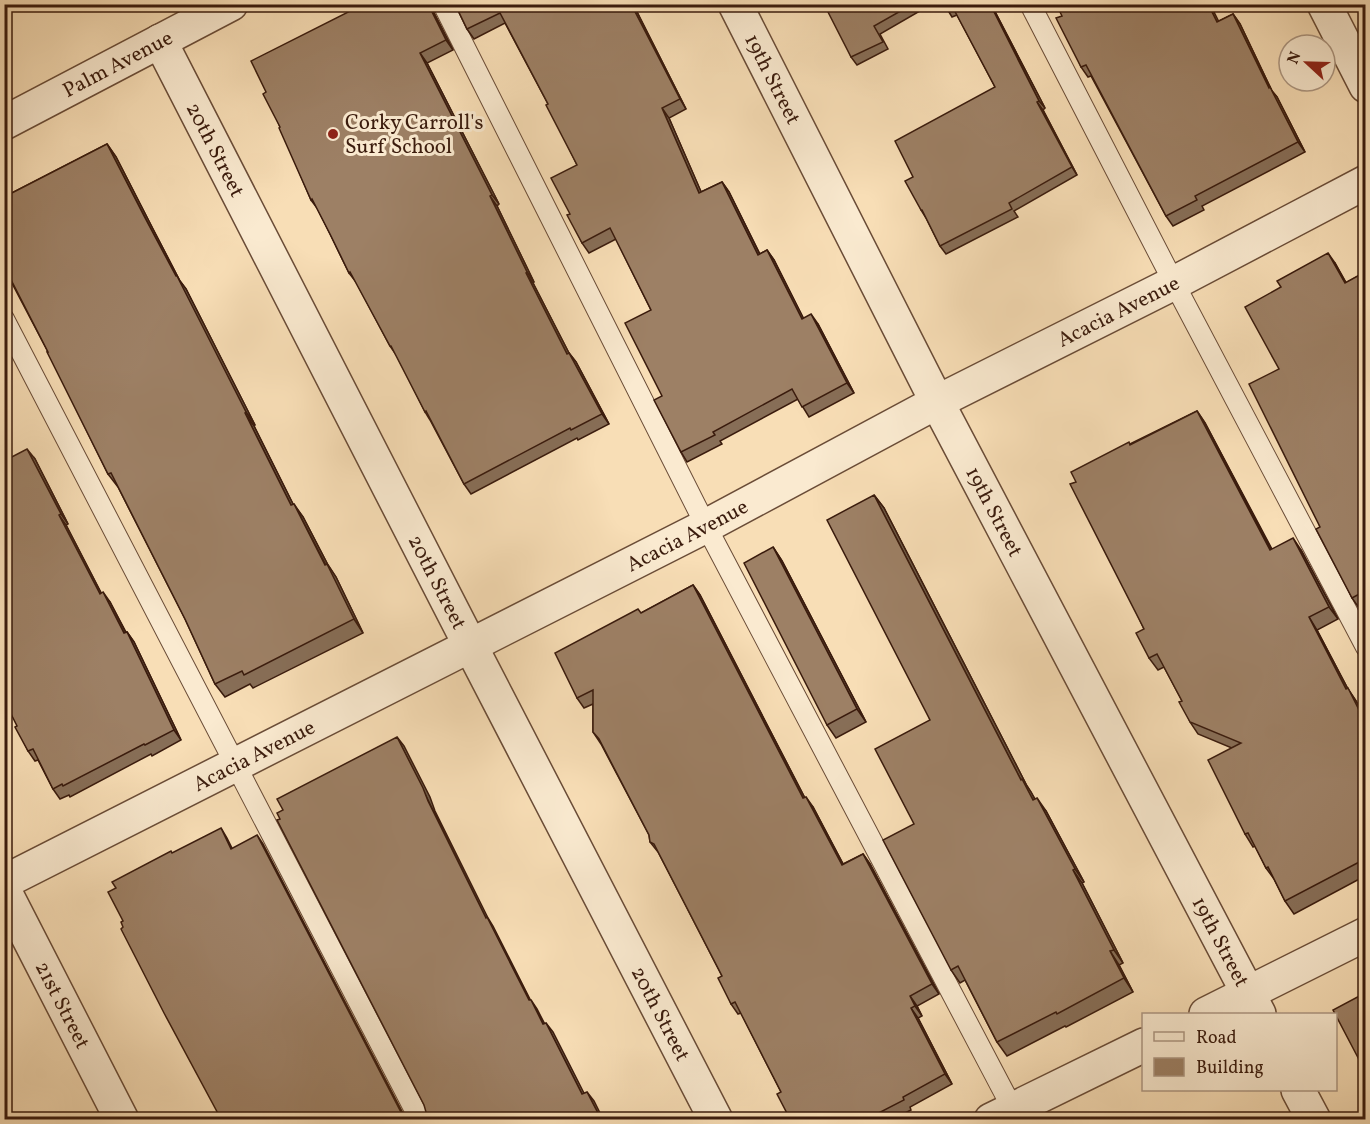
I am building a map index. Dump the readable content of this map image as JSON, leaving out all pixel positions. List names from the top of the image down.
{
  "streets": {
    "street": [
      "Palm Avenue",
      "19th Street",
      "20th Street",
      "Acacia Avenue",
      "21st Street"
    ]
  },
  "crossings": [
    ["Palm Avenue", "20th Street"],
    ["19th Street", "Acacia Avenue"],
    ["20th Street", "Acacia Avenue"]
  ],
  "places": ["Corky Carroll's Surf School"],
  "legend": ["Road", "Building"],
  "north": "left"
}
